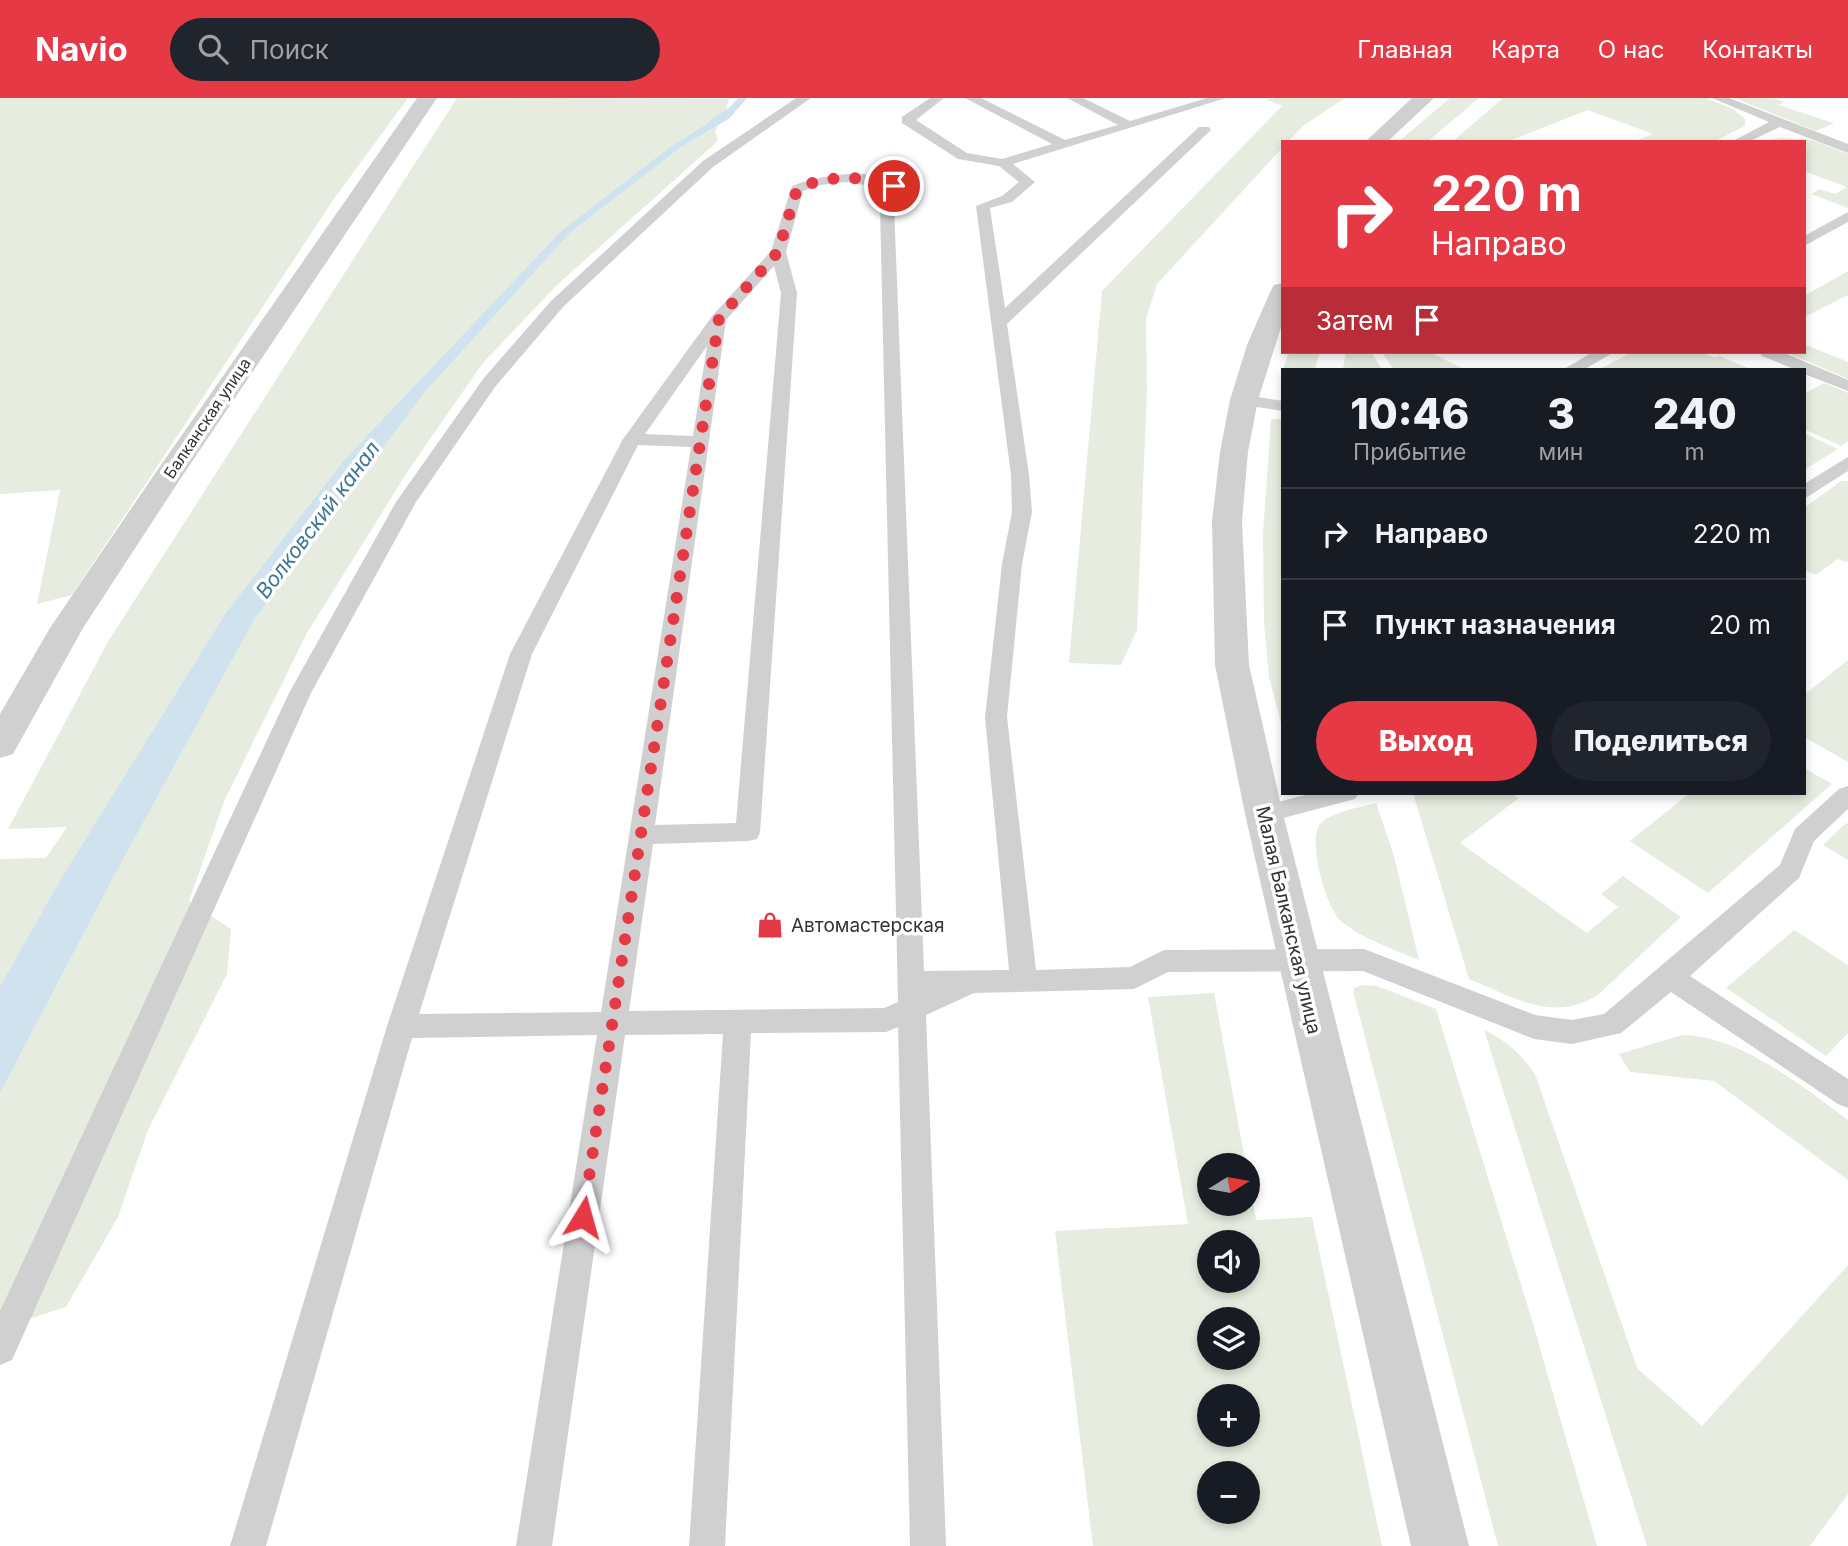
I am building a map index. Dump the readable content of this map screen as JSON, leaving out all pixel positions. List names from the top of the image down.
{
  "streets": {
    "street": ["Балканская улица", "Малая Балканская улица"]
  },
  "water": ["Волковский канал"],
  "places": {
    "shop": ["Автомастерская"]
  },
  "north": "right",
  "page": {
    "header": "Navio",
    "search": "Поиск",
    "nav": [
      "Главная",
      "Карта",
      "О нас",
      "Контакты"
    ],
    "turn": ["220 m", "Направо"],
    "then": "Затем",
    "eta": [
      "10:46",
      "Прибытие",
      "3",
      "мин",
      "240",
      "m"
    ],
    "list": [
      {
        "name": "Направо",
        "value": "220 m"
      },
      {
        "name": "Пункт назначения",
        "value": "20 m"
      }
    ],
    "buttons": ["Выход", "Поделиться"],
    "map_buttons": ["+", "−"]
  }
}
